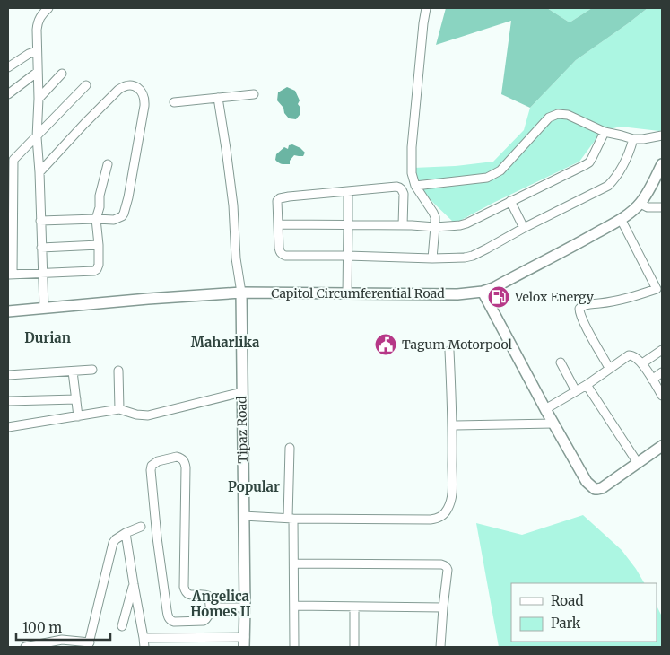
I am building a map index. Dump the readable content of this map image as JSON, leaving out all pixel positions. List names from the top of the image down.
{
  "streets": {
    "main road": ["Capitol Circumferential Road", "Tipaz Road"]
  },
  "crossings": [
    ["Capitol Circumferential Road", "Tipaz Road"]
  ],
  "districts": [
    "Durian",
    "Maharlika",
    "Popular",
    "Angelica Homes II"
  ],
  "places": {
    "fuel station": ["Velox Energy"],
    "public building": ["Tagum Motorpool"]
  },
  "legend": ["Road", "Park"],
  "scale_bar": "100 m"
}
